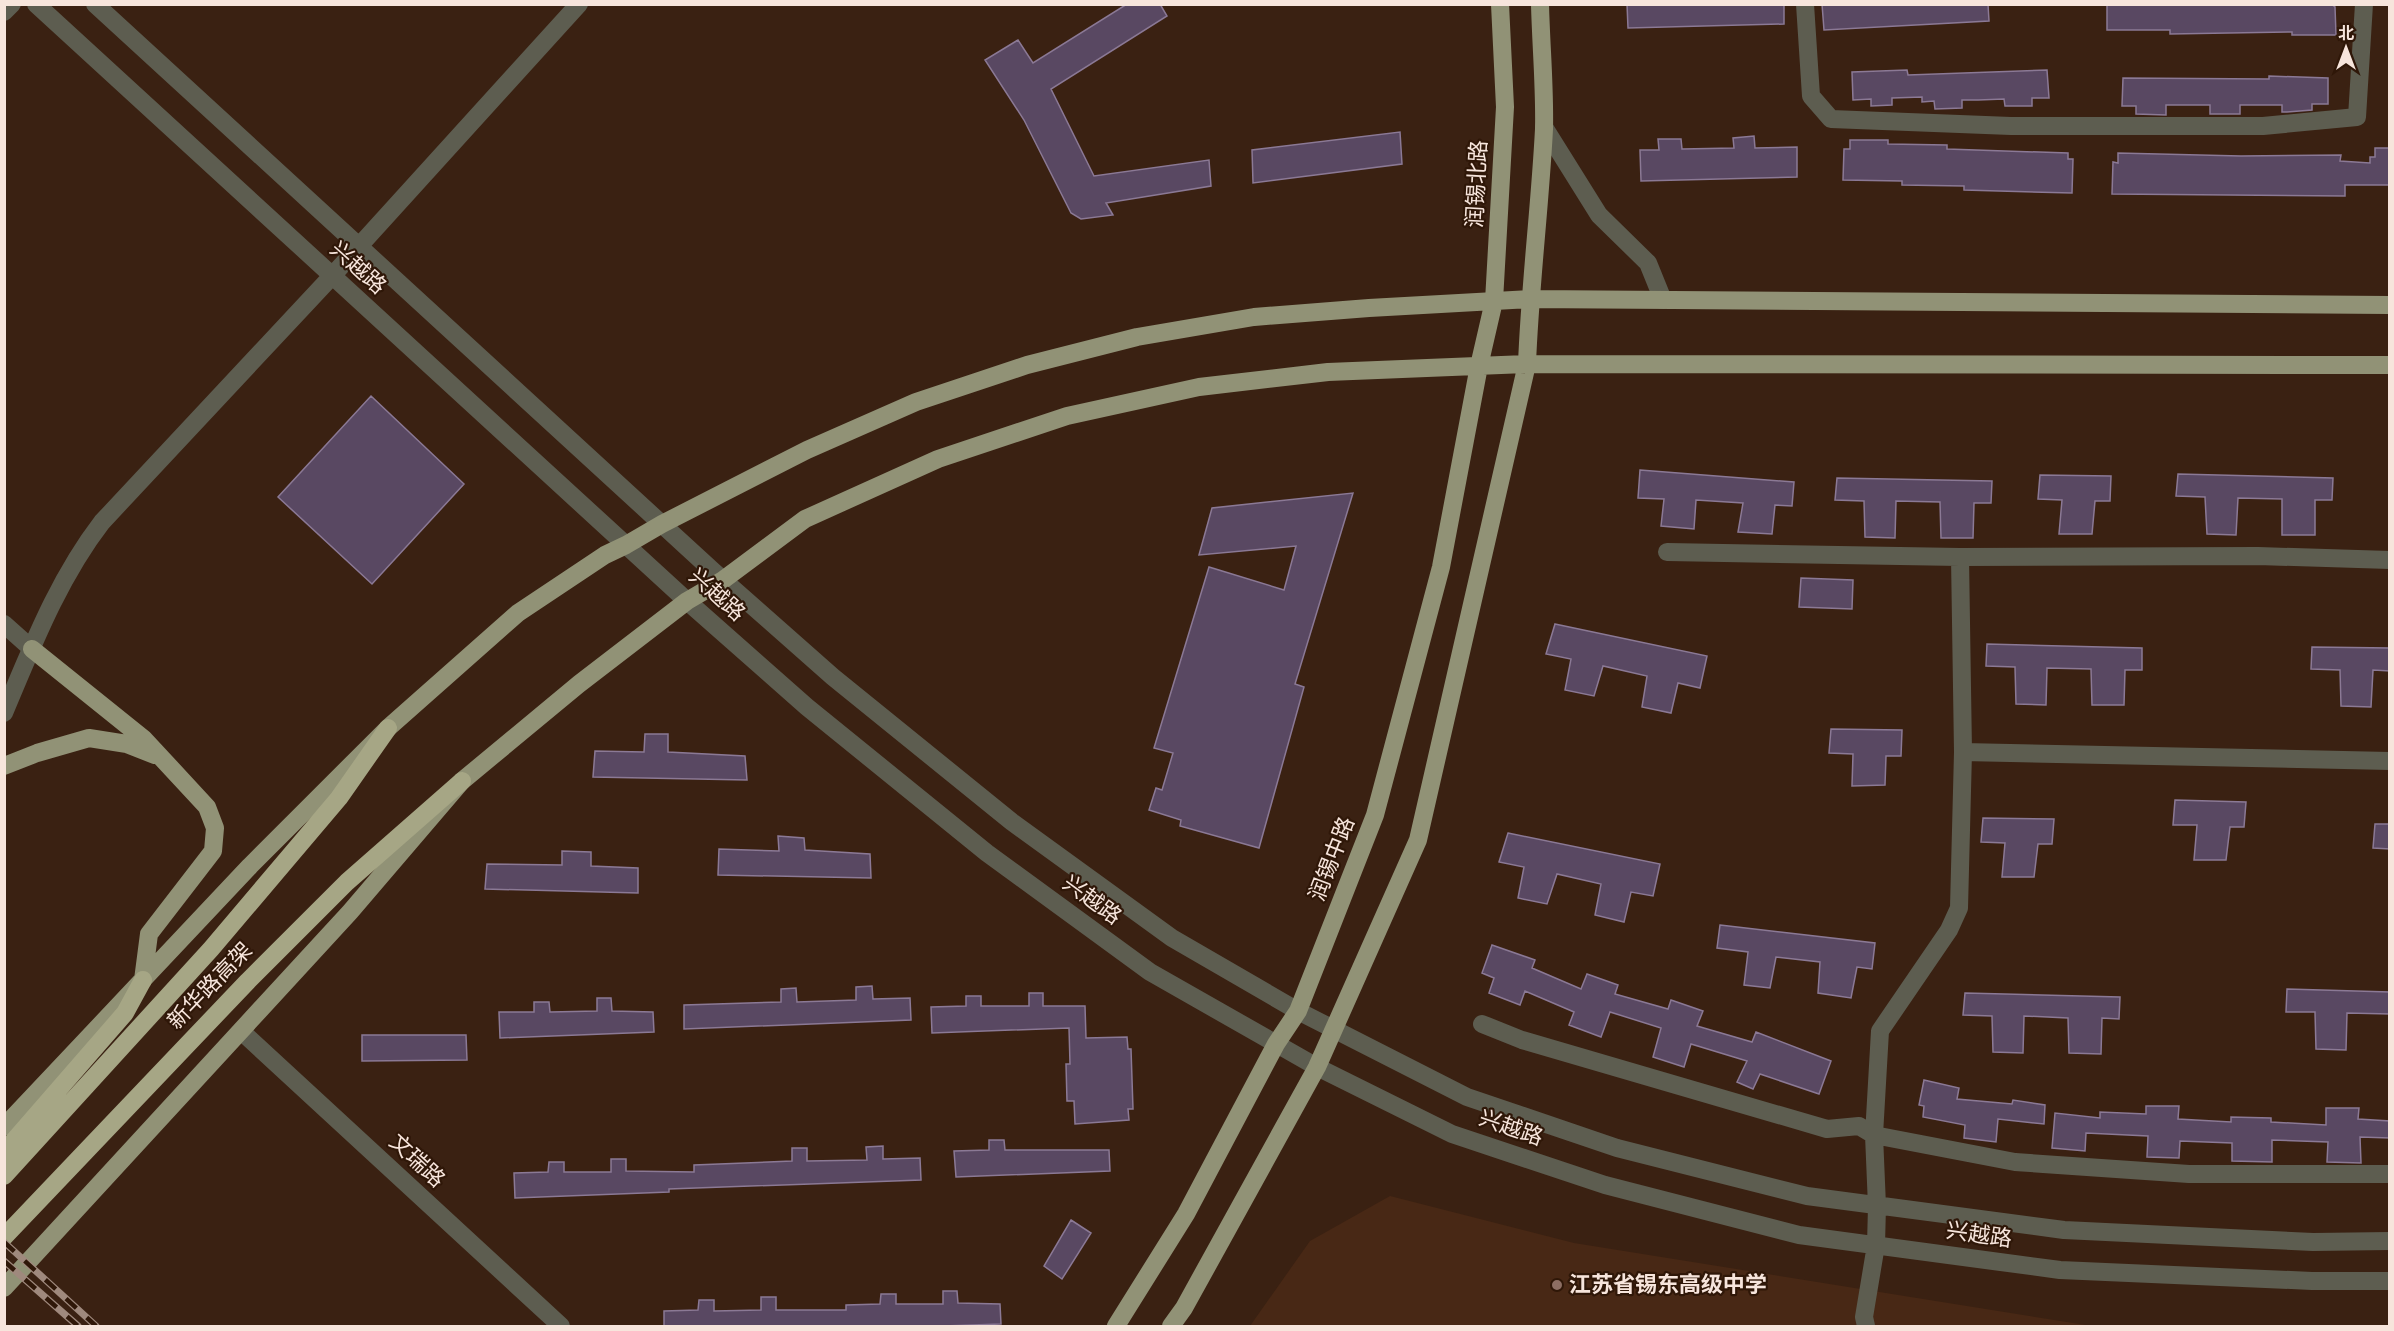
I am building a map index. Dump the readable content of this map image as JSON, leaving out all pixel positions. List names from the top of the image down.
{
  "streets": {
    "highway": ["新华路高架"],
    "main road": ["润锡北路", "润锡中路"],
    "street": ["兴越路", "文瑞路"]
  },
  "crossings": [
    ["润锡北路", "润锡中路"],
    ["兴越路", "润锡中路"]
  ],
  "places": ["江苏省锡东高级中学"],
  "north": "top"
}
